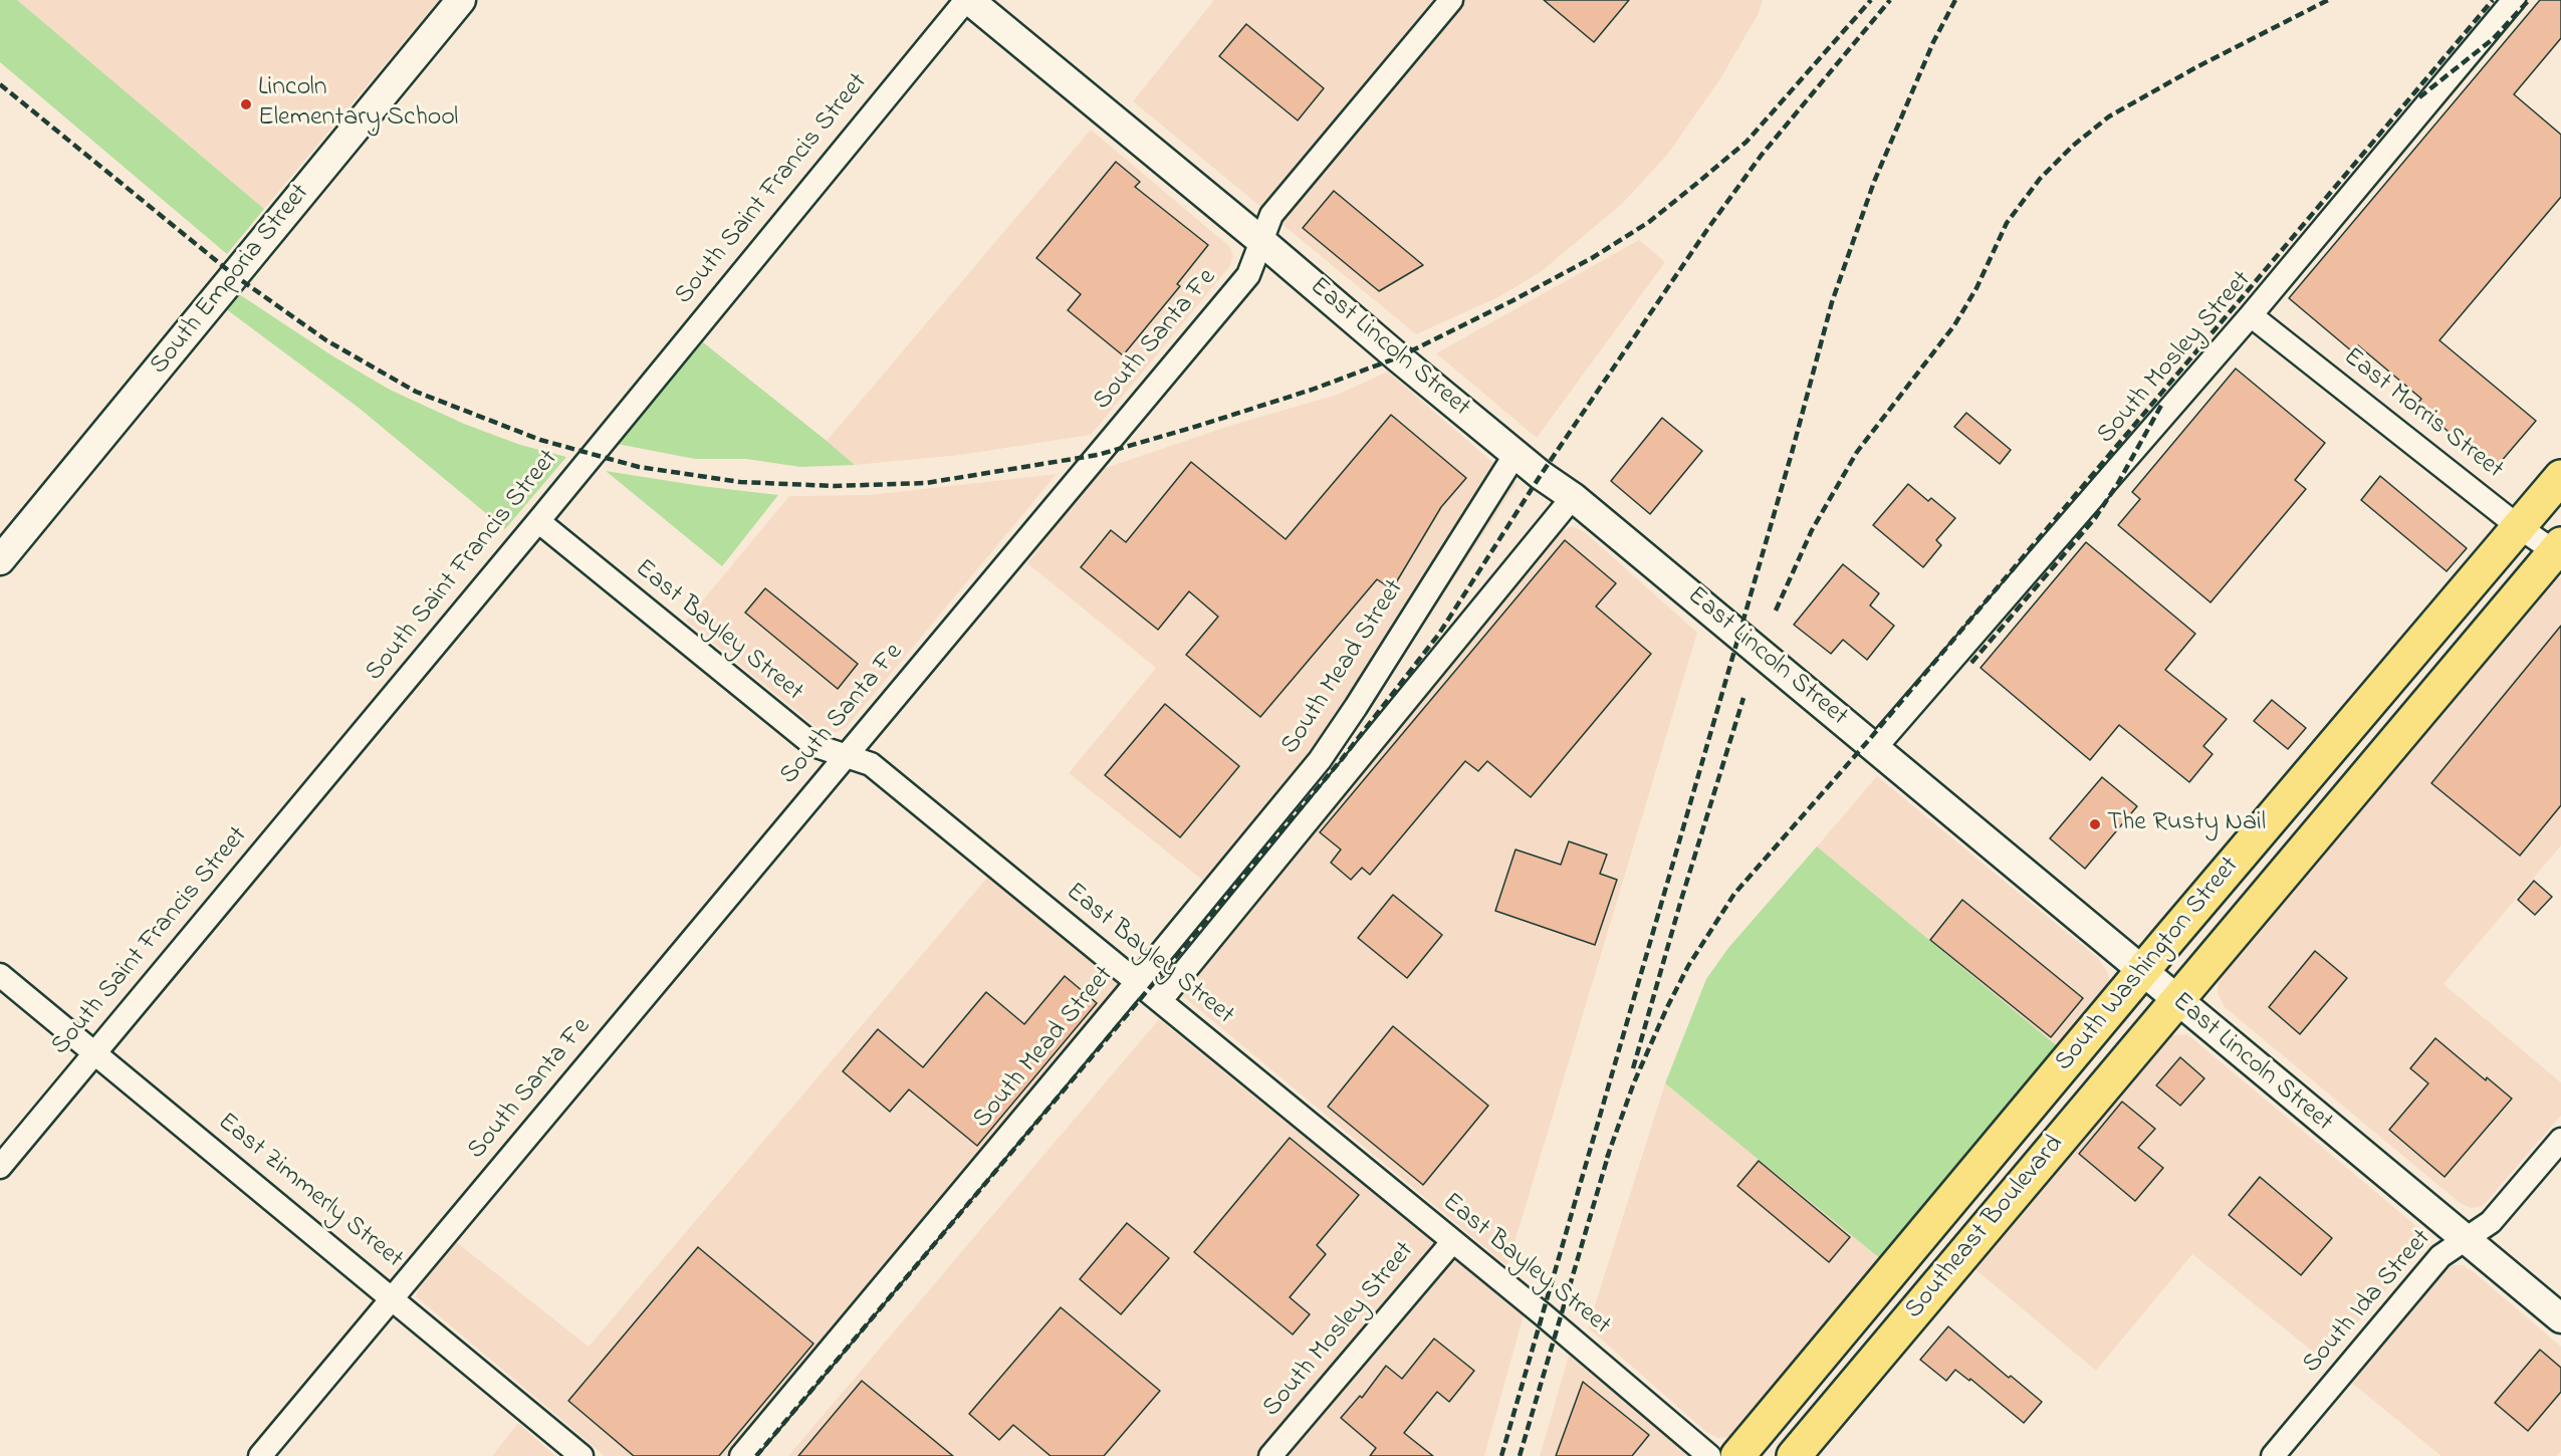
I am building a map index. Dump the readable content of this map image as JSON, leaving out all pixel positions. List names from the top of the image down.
{
  "streets": {
    "main road": ["South Washington Street", "Southeast Boulevard"],
    "street": [
      "South Saint Francis Street",
      "South Emporia Street",
      "South Santa Fe",
      "East Lincoln Street",
      "South Mosley Street",
      "East Morris Street",
      "East Bayley Street",
      "South Mead Street",
      "East Zimmerly Street",
      "South Ida Street"
    ]
  },
  "crossings": [
    ["South Saint Francis Street", "East Lincoln Street"],
    ["South Saint Francis Street", "East Bayley Street"],
    ["South Saint Francis Street", "East Zimmerly Street"],
    ["South Santa Fe", "East Lincoln Street"],
    ["South Santa Fe", "East Bayley Street"],
    ["South Santa Fe", "East Zimmerly Street"],
    ["East Lincoln Street", "South Mosley Street"],
    ["East Lincoln Street", "South Mead Street"],
    ["East Lincoln Street", "South Washington Street"],
    ["East Lincoln Street", "Southeast Boulevard"],
    ["East Lincoln Street", "South Ida Street"],
    ["South Mosley Street", "East Morris Street"],
    ["South Mosley Street", "East Bayley Street"],
    ["East Morris Street", "South Washington Street"],
    ["East Bayley Street", "South Mead Street"],
    ["South Washington Street", "Southeast Boulevard"]
  ],
  "places": ["Lincoln Elementary School", "The Rusty Nail"]
}
